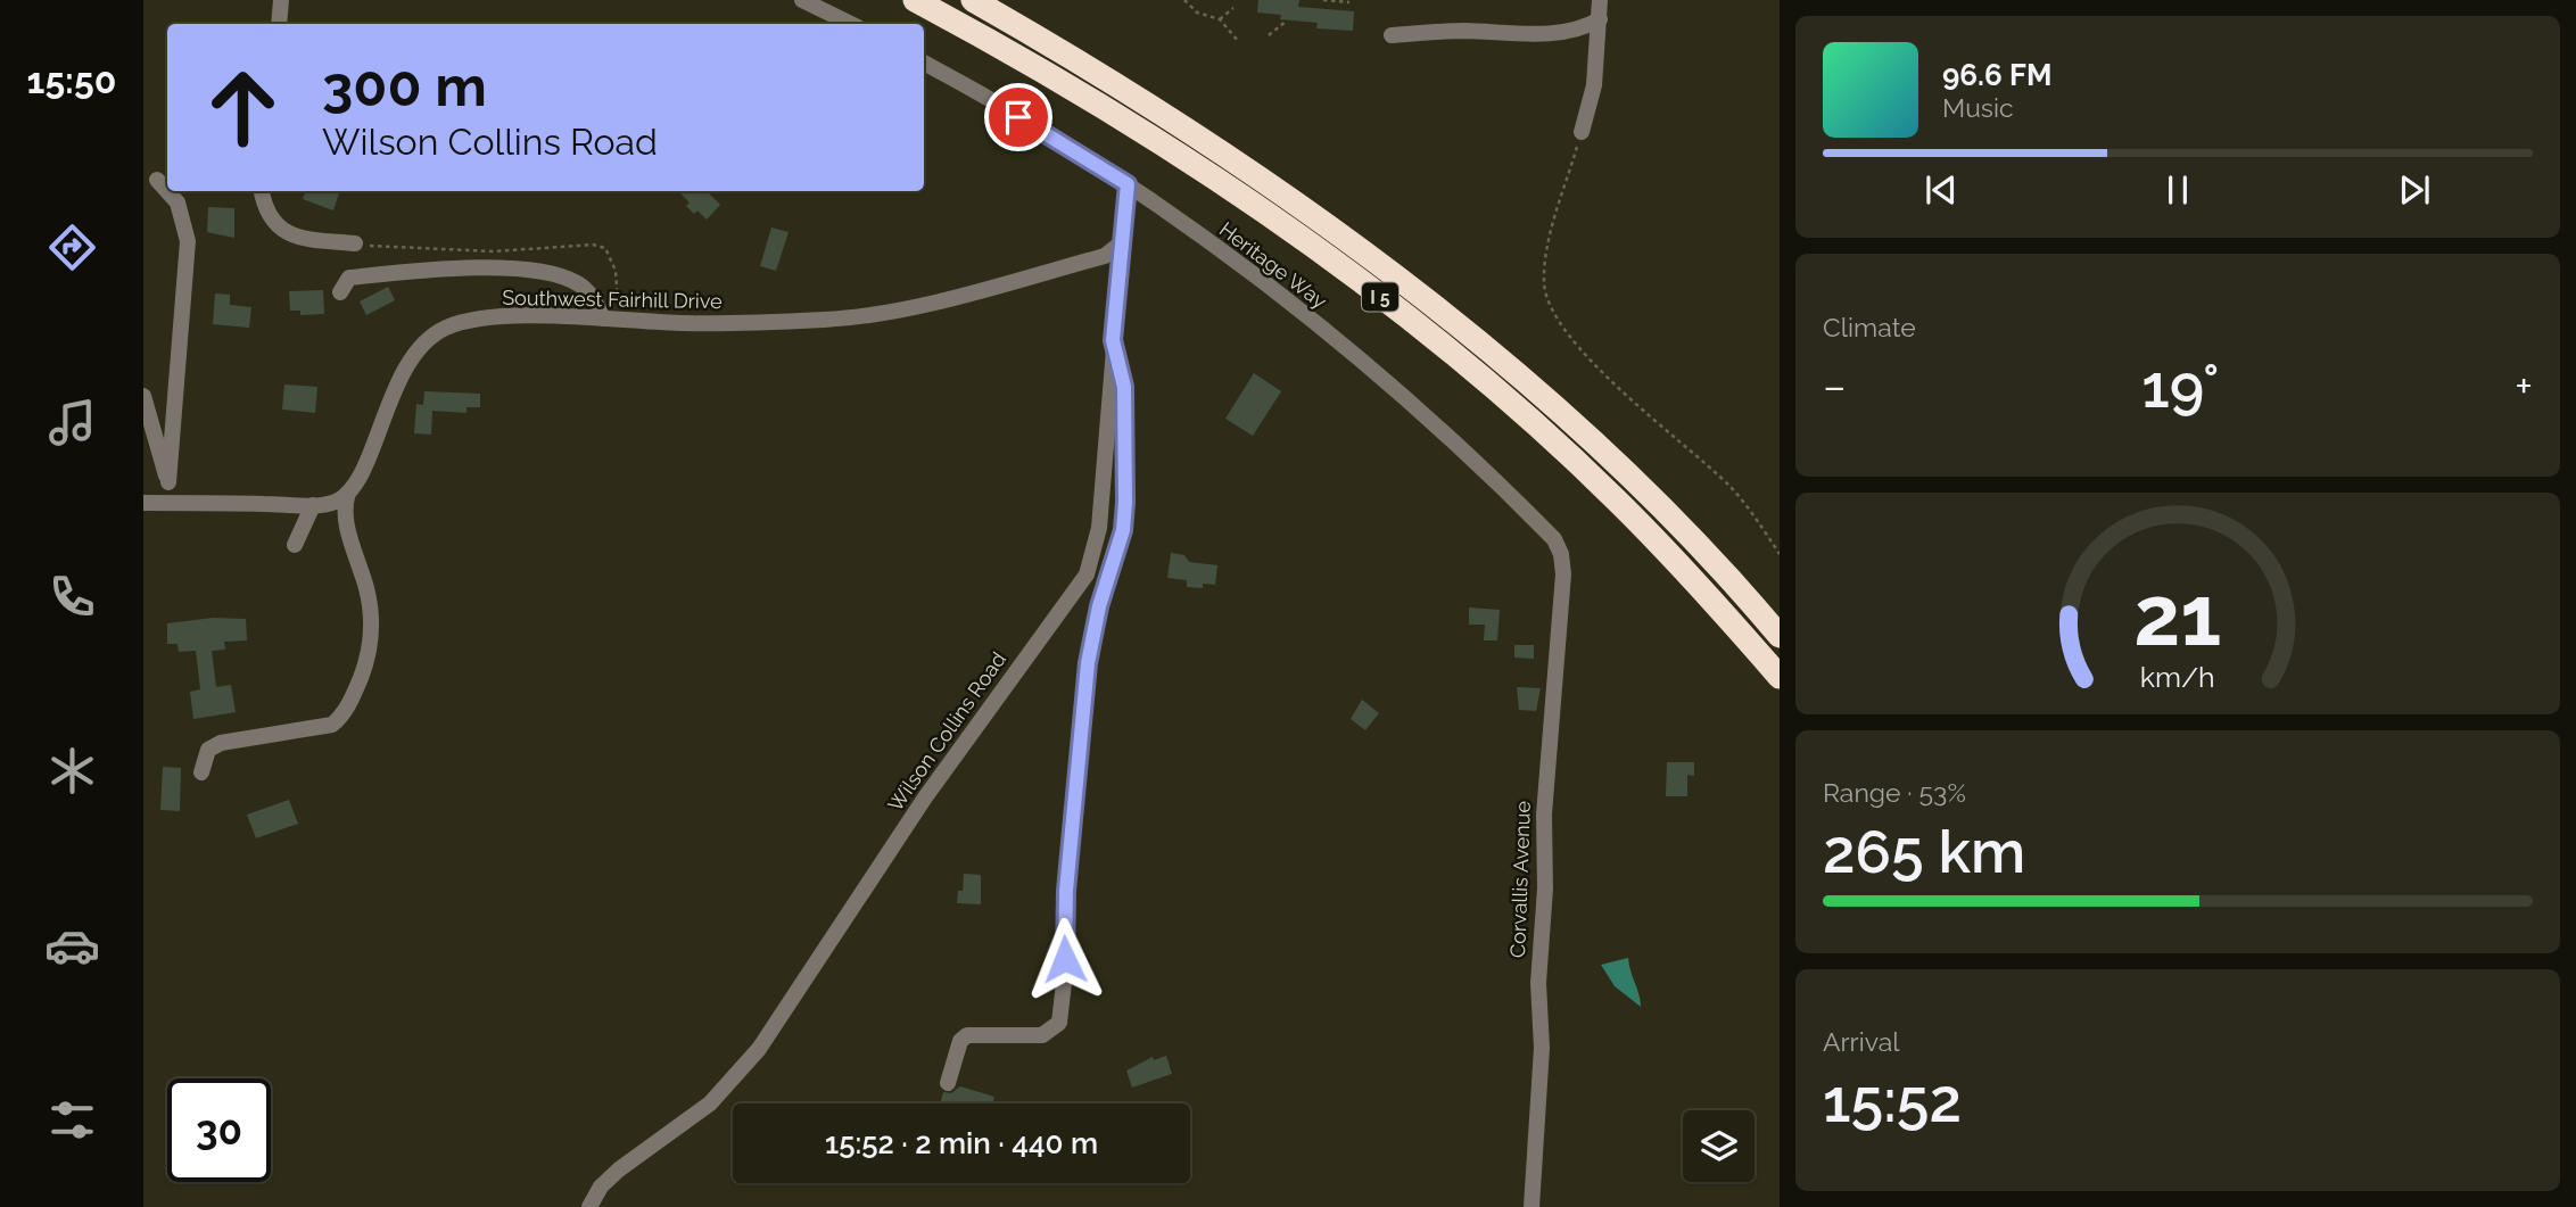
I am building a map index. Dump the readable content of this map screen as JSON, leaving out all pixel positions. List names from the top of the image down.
{
  "streets": {
    "highway": ["I 5"],
    "street": [
      "Heritage Way",
      "Southwest Fairhill Drive",
      "Wilson Collins Road",
      "Corvallis Avenue"
    ]
  },
  "crossings": [
    ["Heritage Way", "Wilson Collins Road"],
    ["Heritage Way", "Corvallis Avenue"],
    ["Southwest Fairhill Drive", "Wilson Collins Road"]
  ],
  "page": {
    "tabs": "15:50",
    "turn": ["300 m", "Wilson Collins Road"],
    "song": ["96.6 FM", "Music"],
    "tile": [
      "Climate",
      ["Range · 53%", "265 km"],
      ["Arrival", "15:52"]
    ],
    "heat": ["−", "19°", "+"],
    "limit": "30",
    "trip": "15:52 · 2 min · 440 m",
    "gauge": ["21", "km/h"]
  }
}
